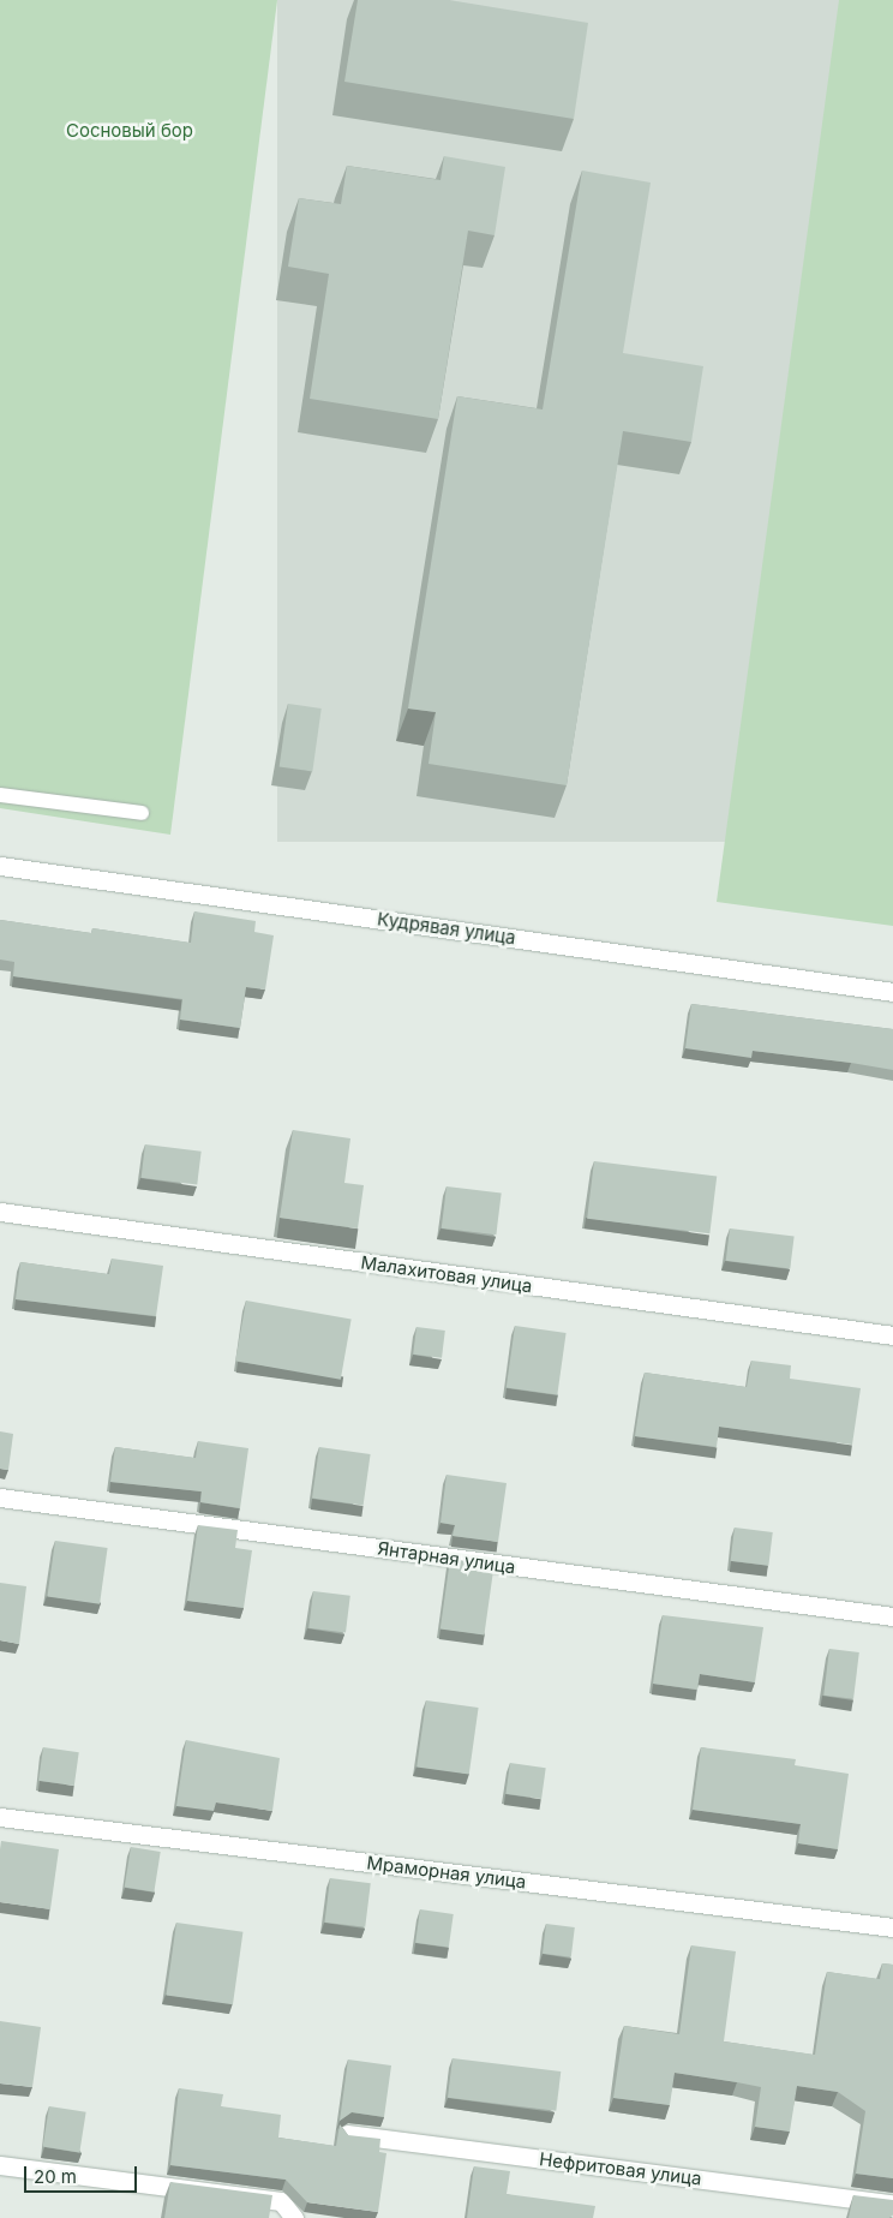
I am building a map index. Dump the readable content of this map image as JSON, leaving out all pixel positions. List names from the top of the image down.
{
  "streets": {
    "street": [
      "Кудрявая улица",
      "Малахитовая улица",
      "Янтарная улица",
      "Мраморная улица",
      "Нефритовая улица"
    ]
  },
  "parks": ["Сосновый бор"],
  "scale_bar": "20 m"
}
